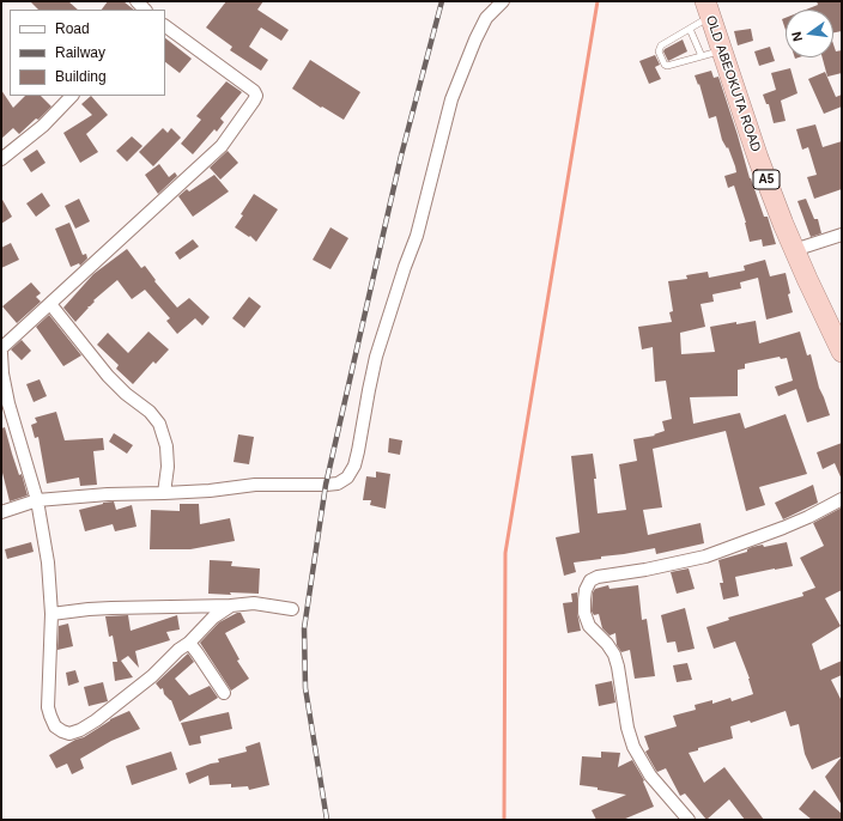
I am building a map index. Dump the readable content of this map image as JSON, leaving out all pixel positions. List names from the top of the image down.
{
  "streets": {
    "highway": ["OLD ABEOKUTA ROAD", "A5"]
  },
  "legend": ["Road", "Railway", "Building"],
  "north": "left"
}
